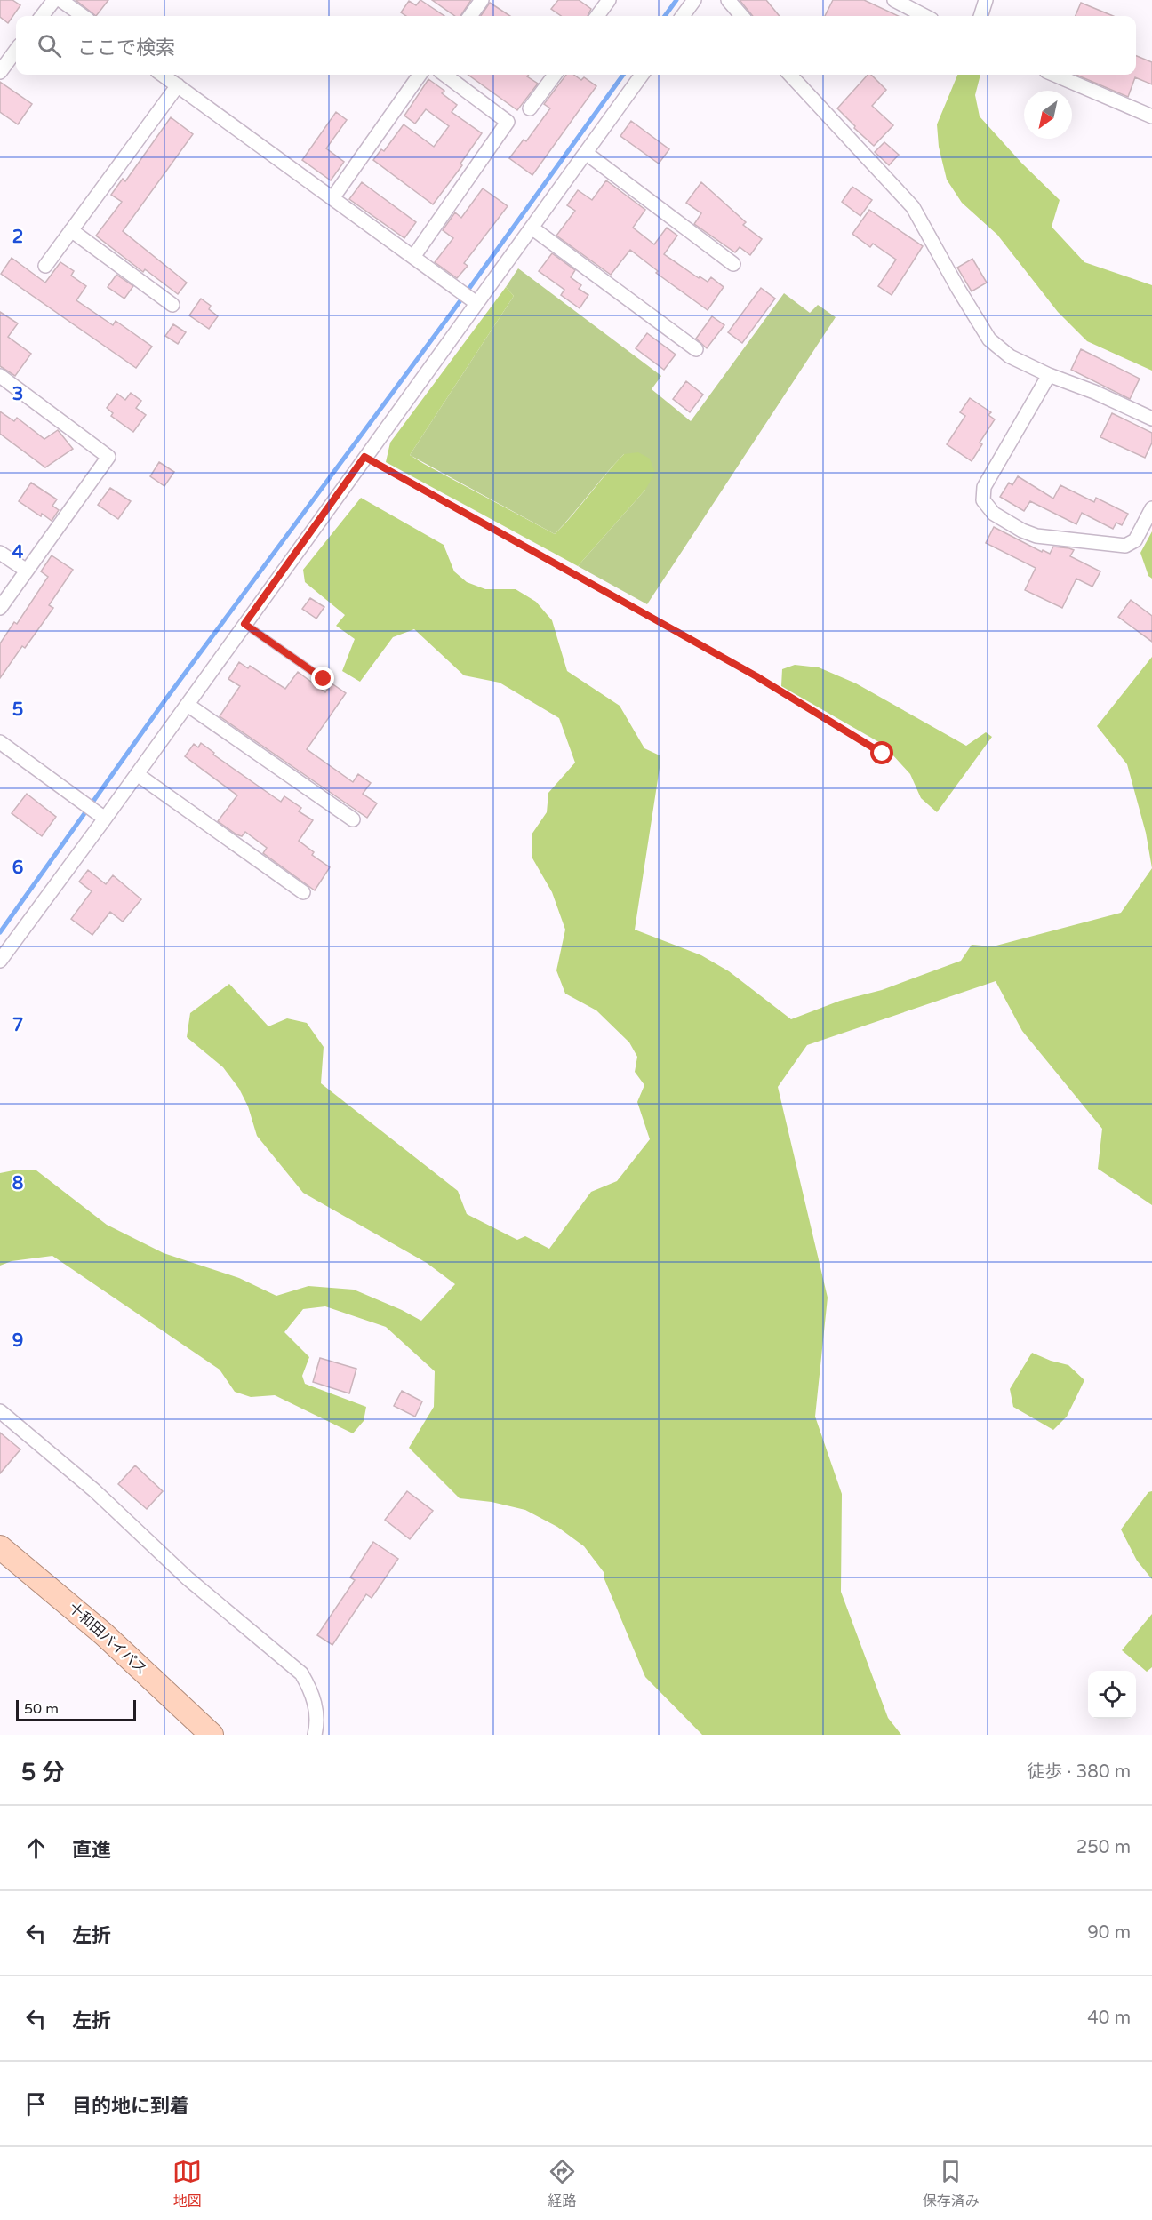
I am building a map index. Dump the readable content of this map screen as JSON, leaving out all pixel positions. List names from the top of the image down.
{
  "streets": {
    "highway": ["十和田バイパス"]
  },
  "scale_bar": "50 m",
  "north": "bottom left",
  "page": {
    "search": "ここで検索",
    "scale": "50 m",
    "heading": ["5 分", "徒歩 · 380 m"],
    "list": [
      ["直進", "250 m"],
      ["左折", "90 m"],
      ["左折", "40 m"],
      "目的地に到着"
    ],
    "nav": ["地図", "経路", "保存済み"]
  },
  "grid": {
    "rows": [
      "2",
      "3",
      "4",
      "5",
      "6",
      "7",
      "8",
      "9"
    ]
  }
}
